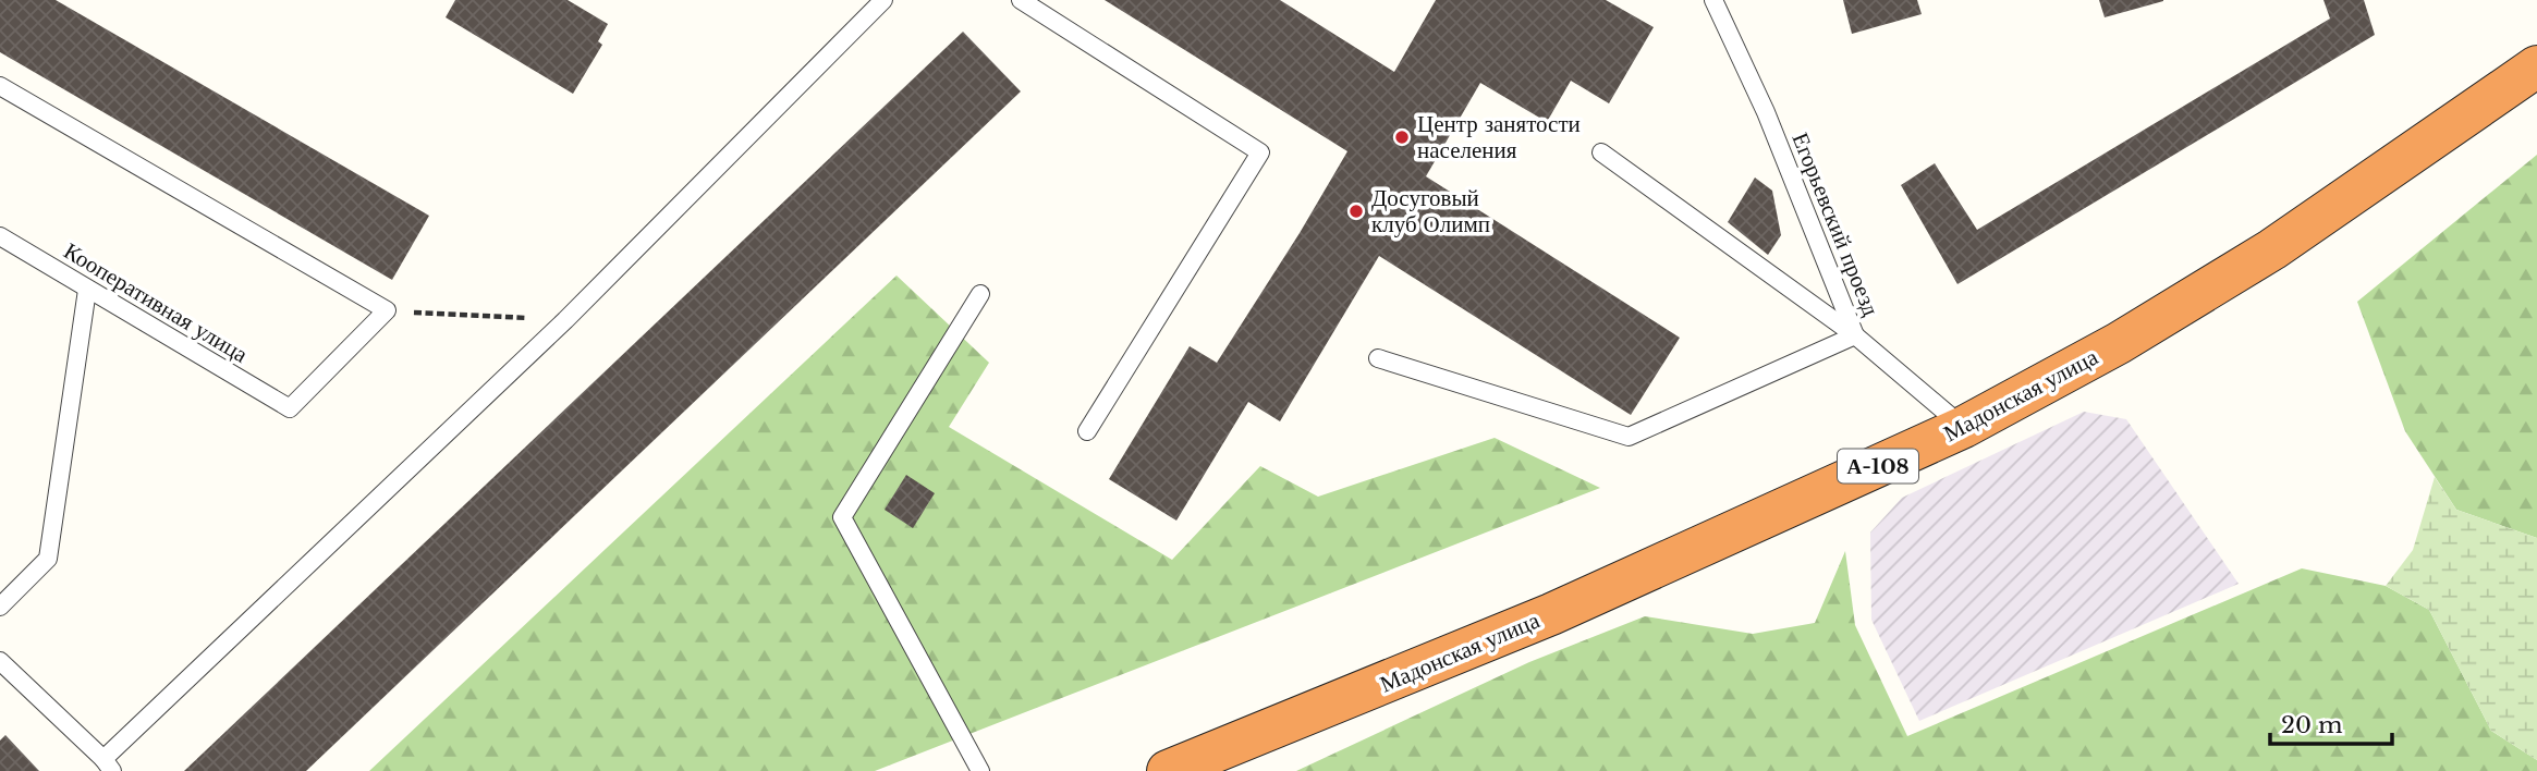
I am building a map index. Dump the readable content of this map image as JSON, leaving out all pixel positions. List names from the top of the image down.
{
  "streets": {
    "highway": ["Мадонская улица", "А-108"],
    "lane": ["Егорьевский проезд", "Кооперативная улица"]
  },
  "crossings": [
    ["Егорьевский проезд", "Мадонская улица"]
  ],
  "places": ["Центр занятости населения", "Досуговый клуб Олимп"],
  "scale_bar": "20 m"
}
